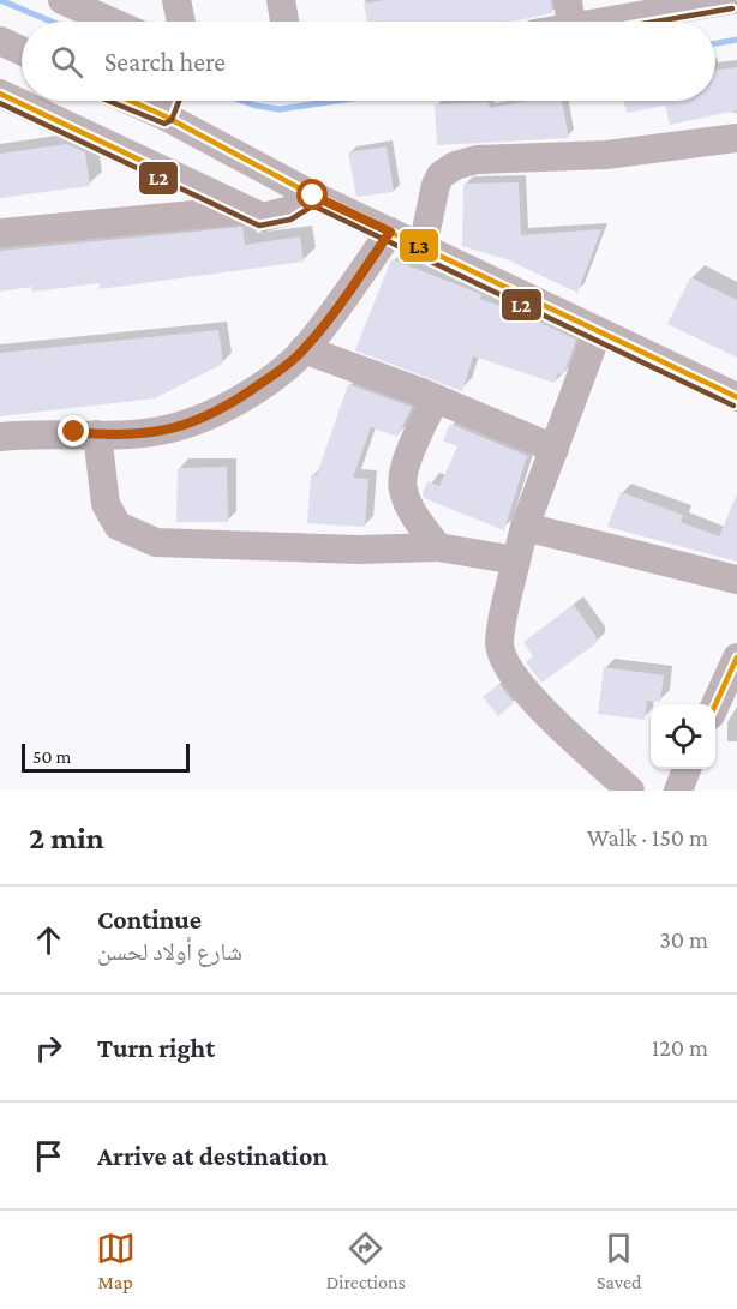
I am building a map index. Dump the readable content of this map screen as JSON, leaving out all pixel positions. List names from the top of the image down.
{
  "lines": ["transit line L2", "transit line L3"],
  "scale_bar": "50 m",
  "page": {
    "search": "Search here",
    "scale": "50 m",
    "heading": ["2 min", "Walk · 150 m"],
    "list": [
      ["Continue", "شارع أولاد لحسن", "30 m"],
      ["Turn right", "120 m"],
      "Arrive at destination"
    ],
    "nav": ["Map", "Directions", "Saved"]
  }
}
